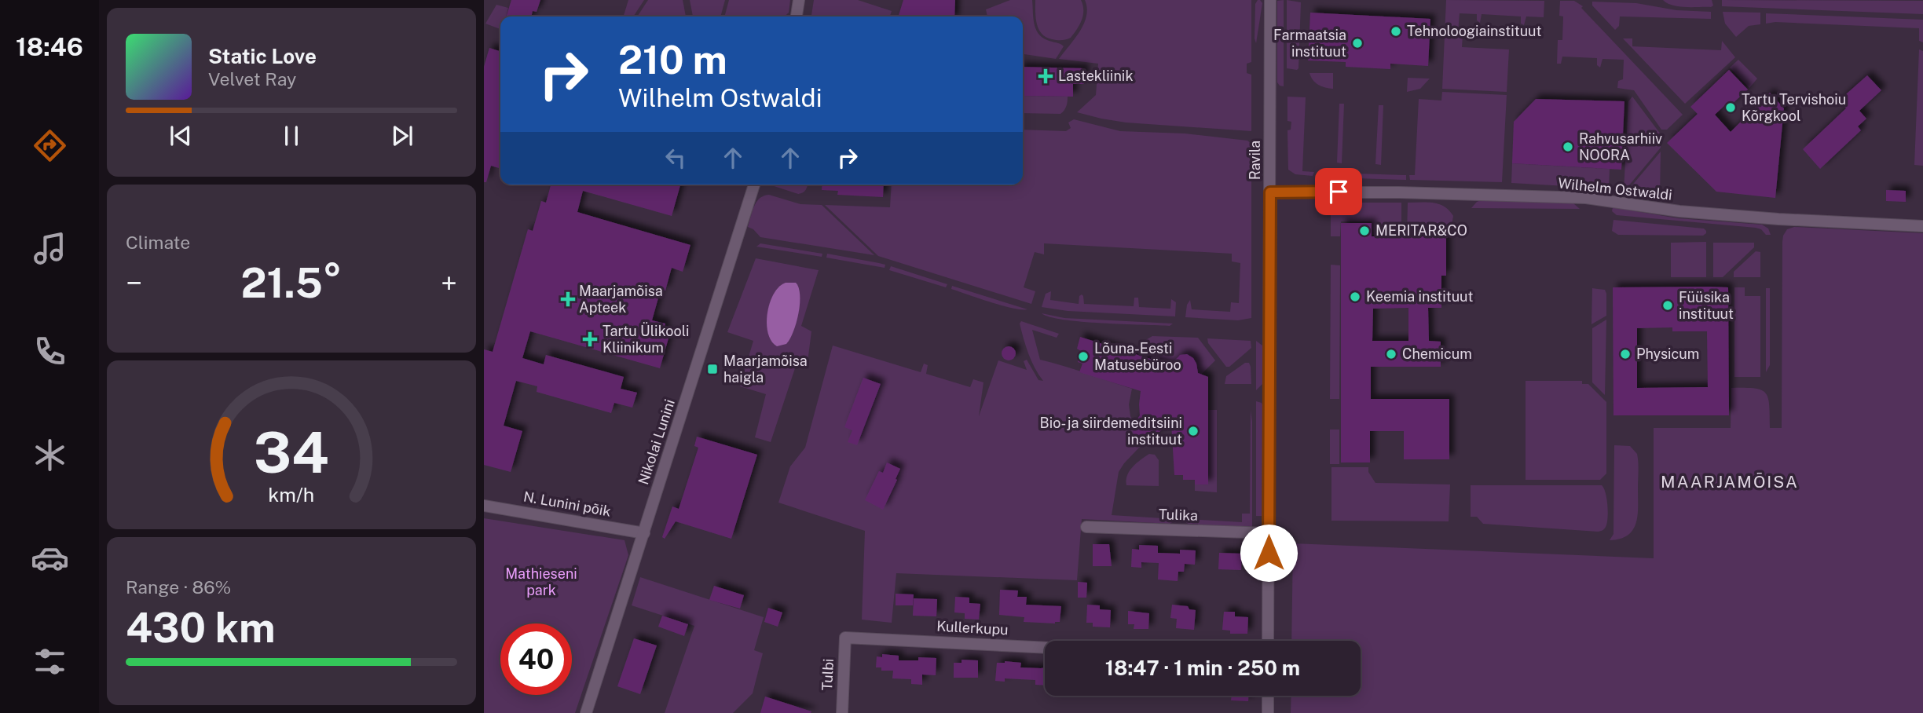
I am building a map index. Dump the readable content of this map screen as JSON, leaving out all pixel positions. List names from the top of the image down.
{
  "streets": {
    "street": [
      "Ravila",
      "Wilhelm Ostwaldi",
      "Nikolai Lunini",
      "N. Lunini põik",
      "Tulika",
      "Kullerkupu",
      "Tulbi"
    ]
  },
  "crossings": [
    ["Ravila", "Wilhelm Ostwaldi"],
    ["Ravila", "Tulika"],
    ["Nikolai Lunini", "N. Lunini põik"],
    ["Kullerkupu", "Tulbi"]
  ],
  "districts": ["MAARJAMÕISA"],
  "parks": ["Mathieseni park"],
  "places": {
    "other": [
      "Tehnoloogiainstituut",
      "Farmaatsia instituut",
      "Tartu Tervishoiu Kõrgkool",
      "Rahvusarhiiv NOORA",
      "MERITAR&CO",
      "Keemia instituut",
      "Füüsika instituut",
      "Chemicum",
      "Physicum",
      "Lõuna-Eesti Matusebüroo",
      "Bio- ja siirdemeditsiini instituut"
    ],
    "health": ["Lastekliinik", "Maarjamõisa Apteek", "Tartu Ülikooli Kliinikum"],
    "transit": ["Maarjamõisa haigla"]
  },
  "page": {
    "tabs": "18:46",
    "turn": ["210 m", "Wilhelm Ostwaldi"],
    "song": ["Static Love", "Velvet Ray"],
    "tile": [
      "Climate",
      ["Range · 86%", "430 km"]
    ],
    "heat": ["−", "21.5°", "+"],
    "limit": "40",
    "trip": "18:47 · 1 min · 250 m",
    "gauge": ["34", "km/h"]
  }
}
